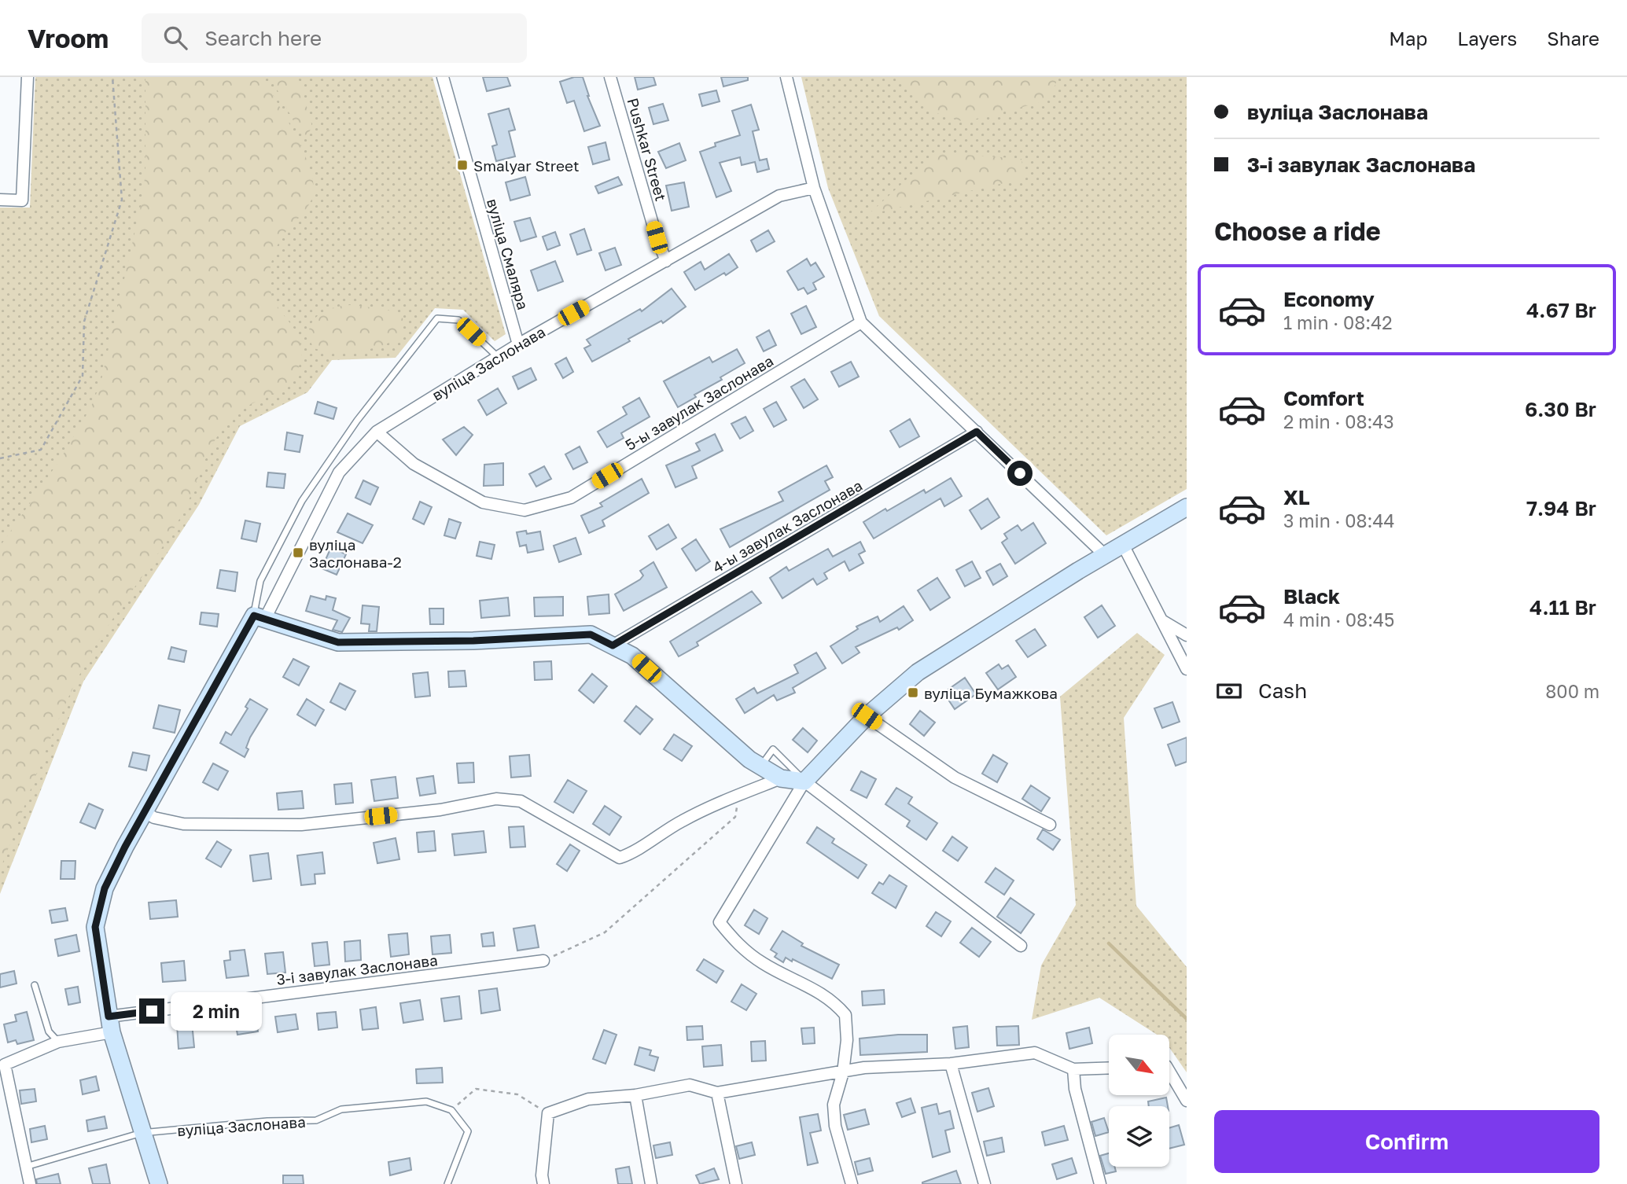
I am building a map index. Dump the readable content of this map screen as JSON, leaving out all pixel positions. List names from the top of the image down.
{
  "streets": {
    "street": [
      "Pushkar Street",
      "вуліца Смаляра",
      "вуліца Заслонава",
      "5-ы завулак Заслонава",
      "4-ы завулак Заслонава",
      "3-і завулак Заслонава"
    ]
  },
  "crossings": [
    ["Pushkar Street", "вуліца Заслонава"],
    ["вуліца Смаляра", "вуліца Заслонава"],
    ["вуліца Заслонава", "5-ы завулак Заслонава"],
    ["вуліца Заслонава", "3-і завулак Заслонава"]
  ],
  "places": {
    "transit": ["Smalyar Street", "вуліца Заслонава-2", "вуліца Бумажкова"]
  },
  "north": "bottom right",
  "page": {
    "header": "Vroom",
    "search": "Search here",
    "nav": ["Map", "Layers", "Share"],
    "banner": ["вуліца Заслонава", "3-і завулак Заслонава"],
    "heading": "Choose a ride",
    "list": [
      {
        "name": "Economy",
        "note": "1 min · 08:42",
        "value": "4.67 Br"
      },
      {
        "name": "Comfort",
        "note": "2 min · 08:43",
        "value": "6.30 Br"
      },
      {
        "name": "XL",
        "note": "3 min · 08:44",
        "value": "7.94 Br"
      },
      {
        "name": "Black",
        "note": "4 min · 08:45",
        "value": "4.11 Br"
      }
    ],
    "pay": ["Cash", "800 m"],
    "bubble": "2 min",
    "buttons": "Confirm"
  }
}
